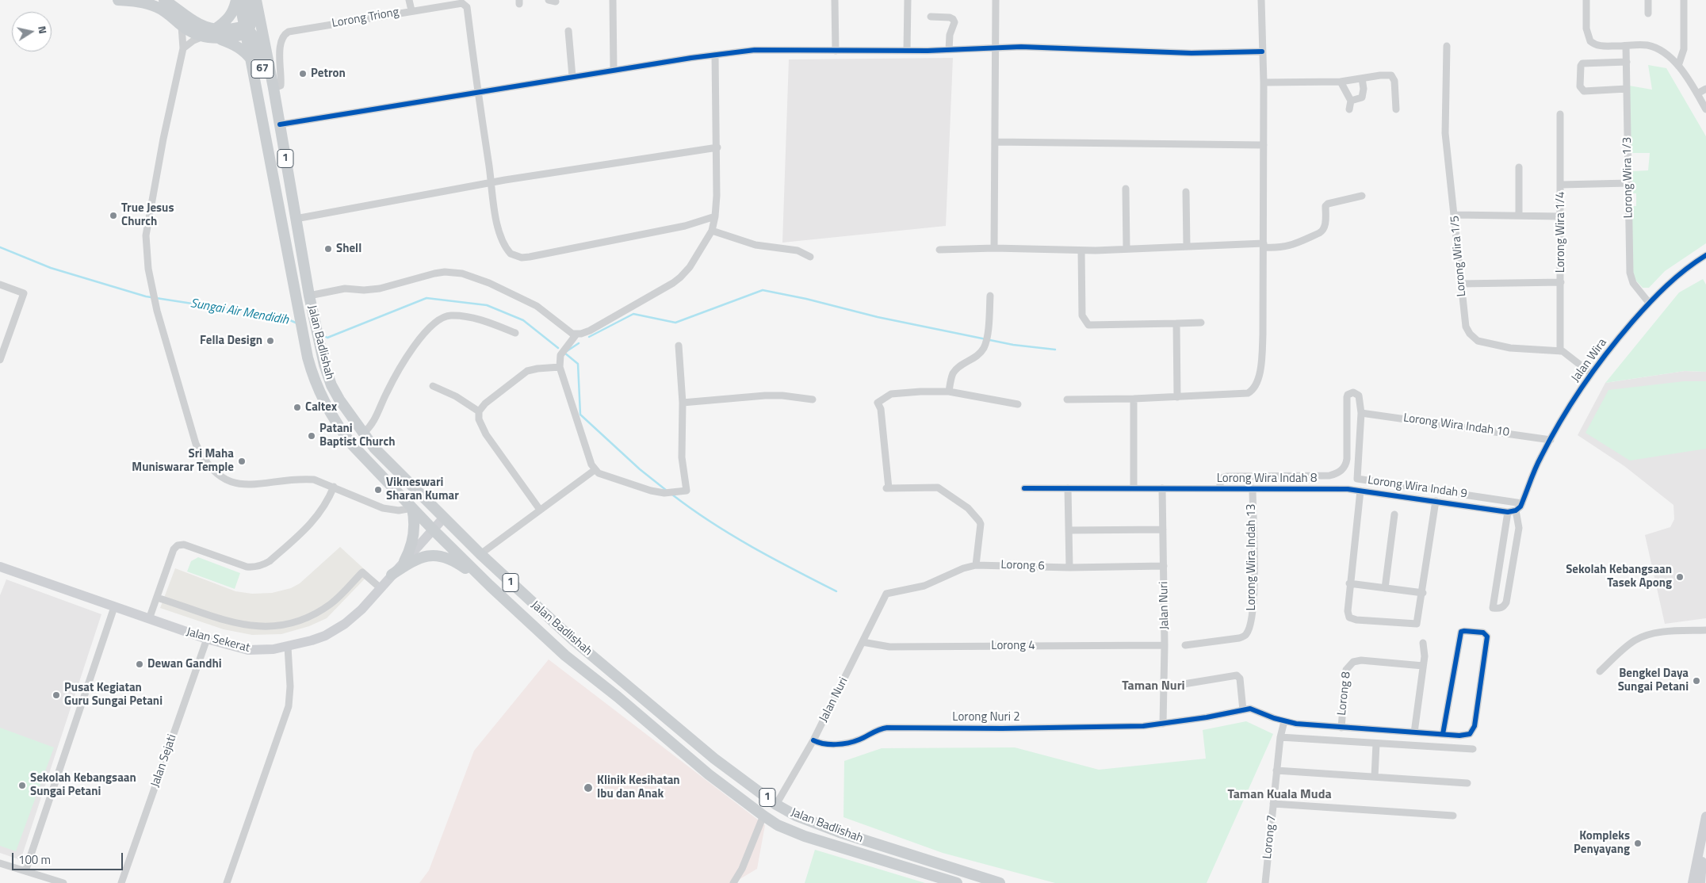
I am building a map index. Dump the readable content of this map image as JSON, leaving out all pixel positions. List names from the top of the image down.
{
  "streets": {
    "main road": ["67", "1", "Jalan Badlishah"],
    "street": [
      "Lorong Triong",
      "Lorong Wira 1/3",
      "Lorong Wira 1/4",
      "Lorong Wira 1/5",
      "Jalan Wira",
      "Lorong Wira Indah 10",
      "Lorong Wira Indah 8",
      "Lorong Wira Indah 9",
      "Lorong Wira Indah 13",
      "Lorong 6",
      "Jalan Nuri",
      "Jalan Sekerat",
      "Lorong 4",
      "Lorong 8",
      "Lorong Nuri 2",
      "Jalan Sejati",
      "Lorong 7"
    ]
  },
  "crossings": [
    ["Lorong Triong", "Jalan Badlishah"],
    ["67", "Jalan Badlishah"],
    ["Lorong Wira 1/3", "Jalan Wira"],
    ["Lorong Wira 1/4", "Lorong Wira 1/5"],
    ["Jalan Badlishah", "Jalan Nuri"],
    ["Jalan Badlishah", "Jalan Sekerat"],
    ["Jalan Wira", "Lorong Wira Indah 10"],
    ["Jalan Wira", "Lorong Wira Indah 9"],
    ["Lorong Wira Indah 10", "Lorong Wira Indah 9"],
    ["Lorong Wira Indah 8", "Lorong Wira Indah 9"],
    ["Lorong Wira Indah 8", "Lorong Wira Indah 13"],
    ["Lorong Wira Indah 8", "Jalan Nuri"],
    ["Lorong 6", "Jalan Nuri"],
    ["Jalan Nuri", "Lorong 4"],
    ["Jalan Nuri", "Lorong Nuri 2"],
    ["Jalan Sekerat", "Jalan Sejati"],
    ["Lorong 8", "Lorong Nuri 2"],
    ["Lorong Nuri 2", "Lorong 7"]
  ],
  "districts": ["Taman Nuri", "Taman Kuala Muda"],
  "water": ["Sungai Air Mendidih"],
  "places": [
    "Petron",
    "True Jesus Church",
    "Shell",
    "Fella Design",
    "Caltex",
    "Patani Baptist Church",
    "Sri Maha Muniswarar Temple",
    "Vikneswari Sharan Kumar",
    "Sekolah Kebangsaan Tasek Apong",
    "Dewan Gandhi",
    "Bengkel Daya Sungai Petani",
    "Pusat Kegiatan Guru Sungai Petani",
    "Sekolah Kebangsaan Sungai Petani",
    "Klinik Kesihatan Ibu dan Anak",
    "Kompleks Penyayang"
  ],
  "scale_bar": "100 m",
  "north": "right"
}
